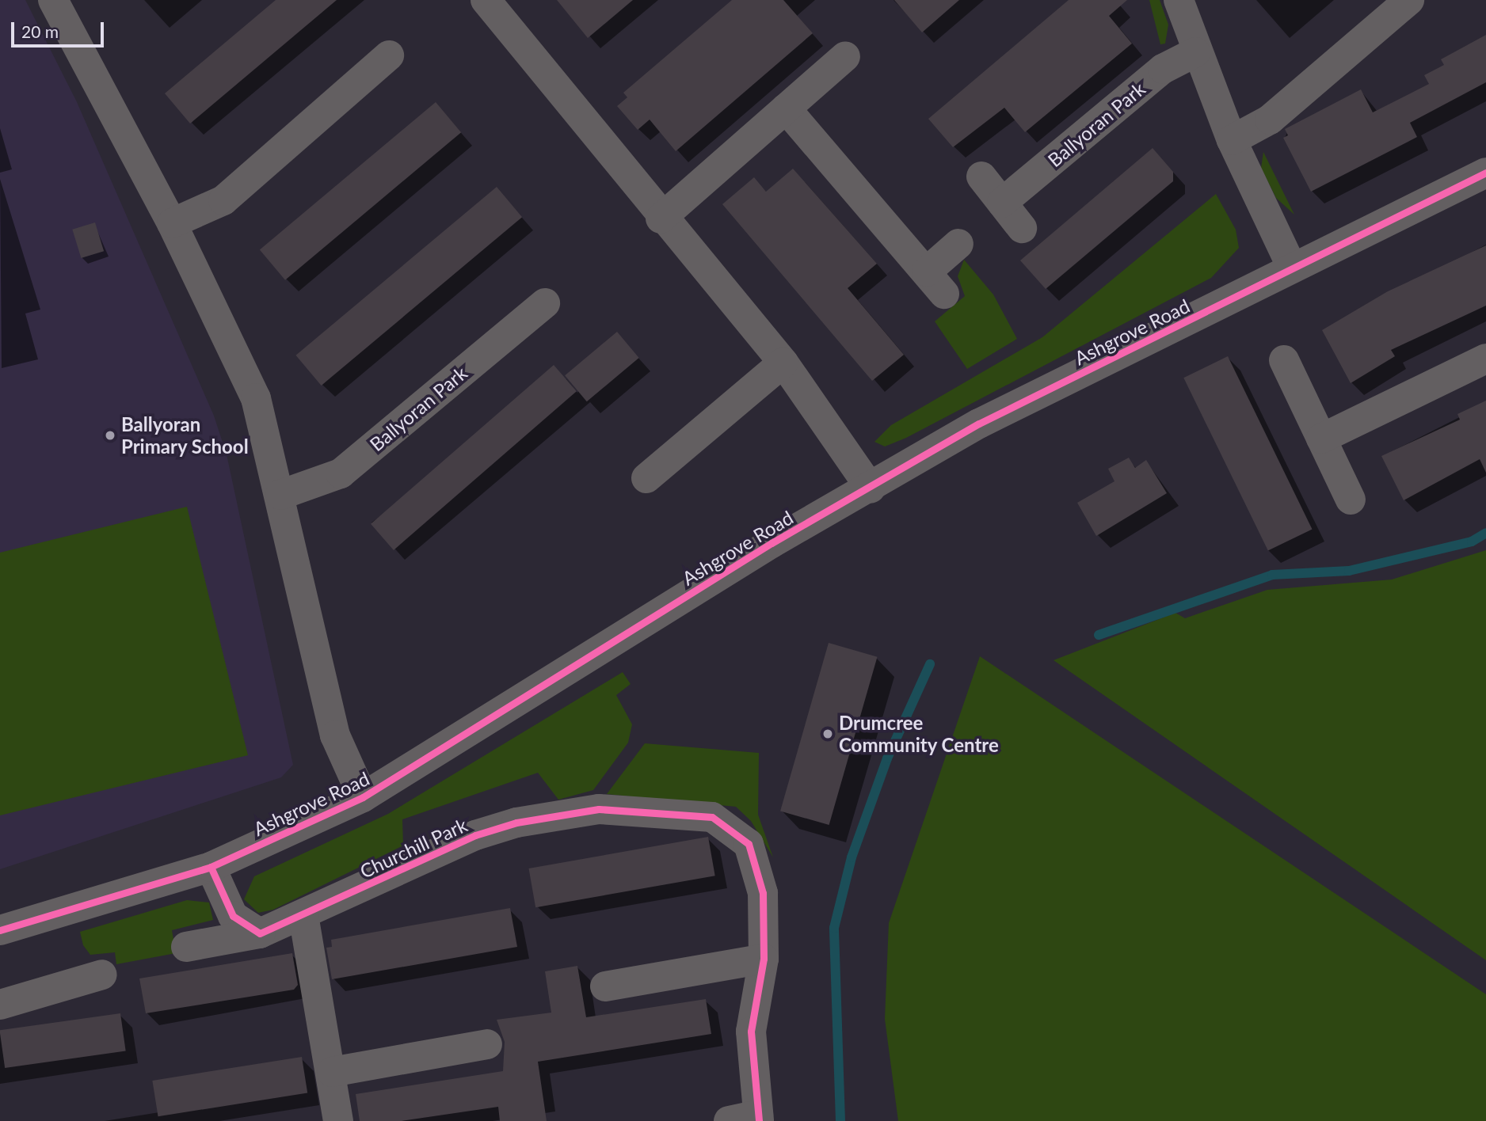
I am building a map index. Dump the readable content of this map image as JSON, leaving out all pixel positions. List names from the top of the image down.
{
  "streets": {
    "street": ["Ballyoran Park", "Ashgrove Road", "Churchill Park"]
  },
  "places": ["Ballyoran Primary School", "Drumcree Community Centre"],
  "scale_bar": "20 m"
}
